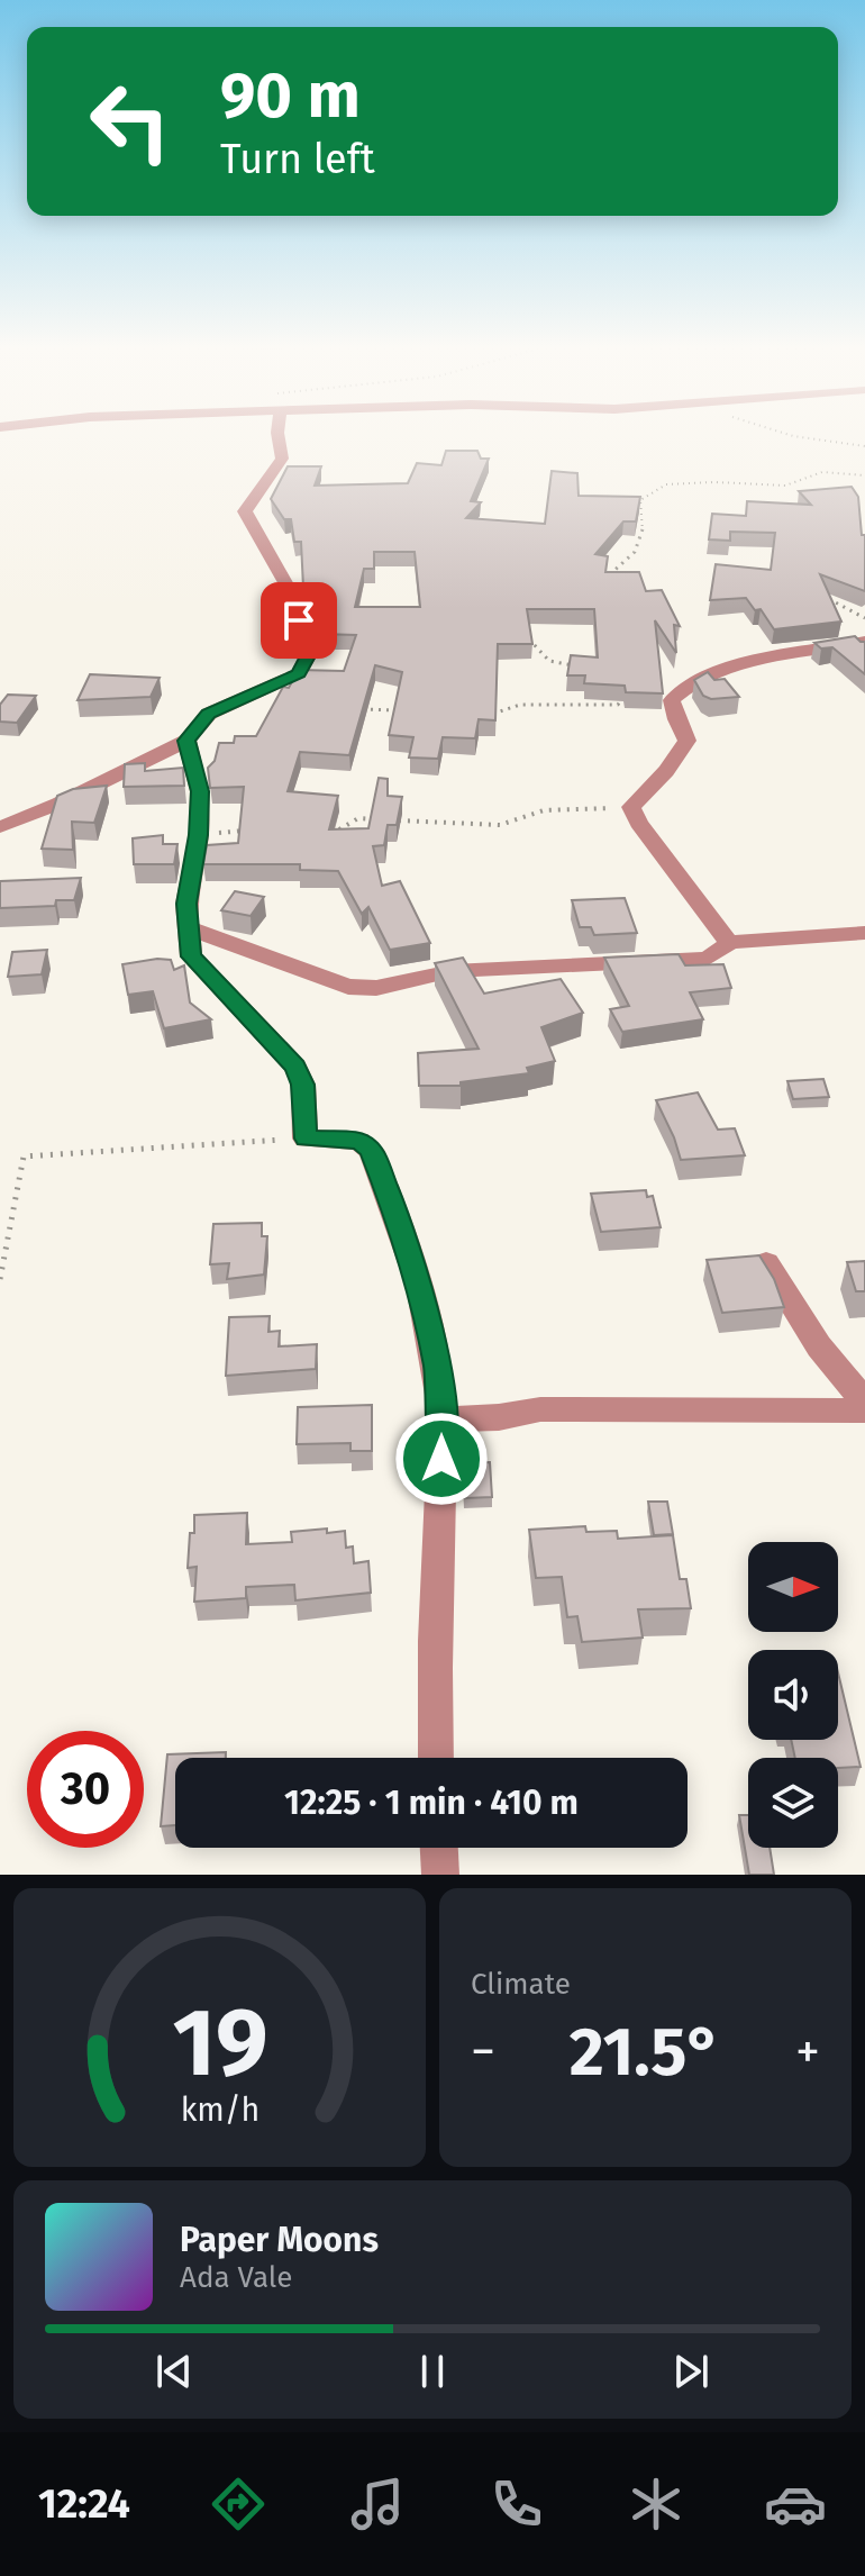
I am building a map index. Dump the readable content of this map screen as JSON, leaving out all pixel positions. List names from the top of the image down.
{
  "north": "right",
  "page": {
    "turn": ["90 m", "Turn left"],
    "limit": "30",
    "trip": "12:25 · 1 min · 410 m",
    "tile": "Climate",
    "heat": ["−", "21.5°", "+"],
    "song": ["Paper Moons", "Ada Vale"],
    "tabs": "12:24",
    "gauge": ["19", "km/h"]
  }
}
